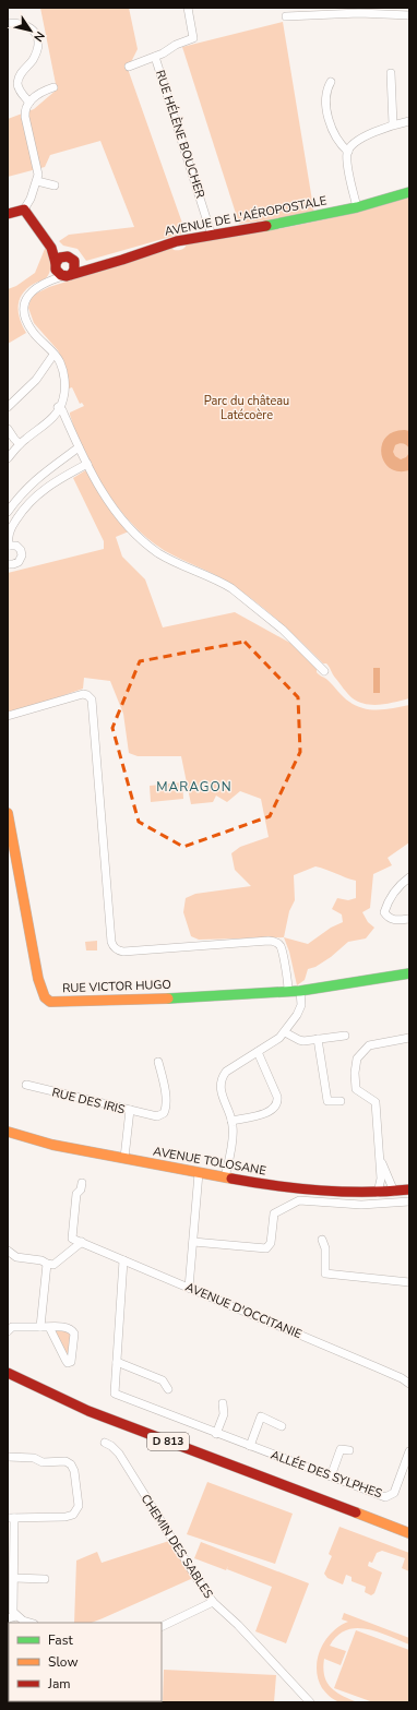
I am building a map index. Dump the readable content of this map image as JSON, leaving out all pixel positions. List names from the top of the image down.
{
  "streets": {
    "street": [
      "RUE HÉLÈNE BOUCHER",
      "AVENUE DE L'AÉROPOSTALE",
      "RUE VICTOR HUGO",
      "RUE DES IRIS",
      "AVENUE TOLOSANE",
      "AVENUE D'OCCITANIE",
      "D 813",
      "ALLÉE DES SYLPHES",
      "CHEMIN DES SABLES"
    ]
  },
  "crossings": [
    ["RUE HÉLÈNE BOUCHER", "AVENUE DE L'AÉROPOSTALE"],
    ["RUE DES IRIS", "AVENUE TOLOSANE"]
  ],
  "districts": ["MARAGON"],
  "parks": ["Parc du château Latécoère"],
  "legend": ["Fast", "Slow", "Jam"],
  "north": "bottom right"
}
